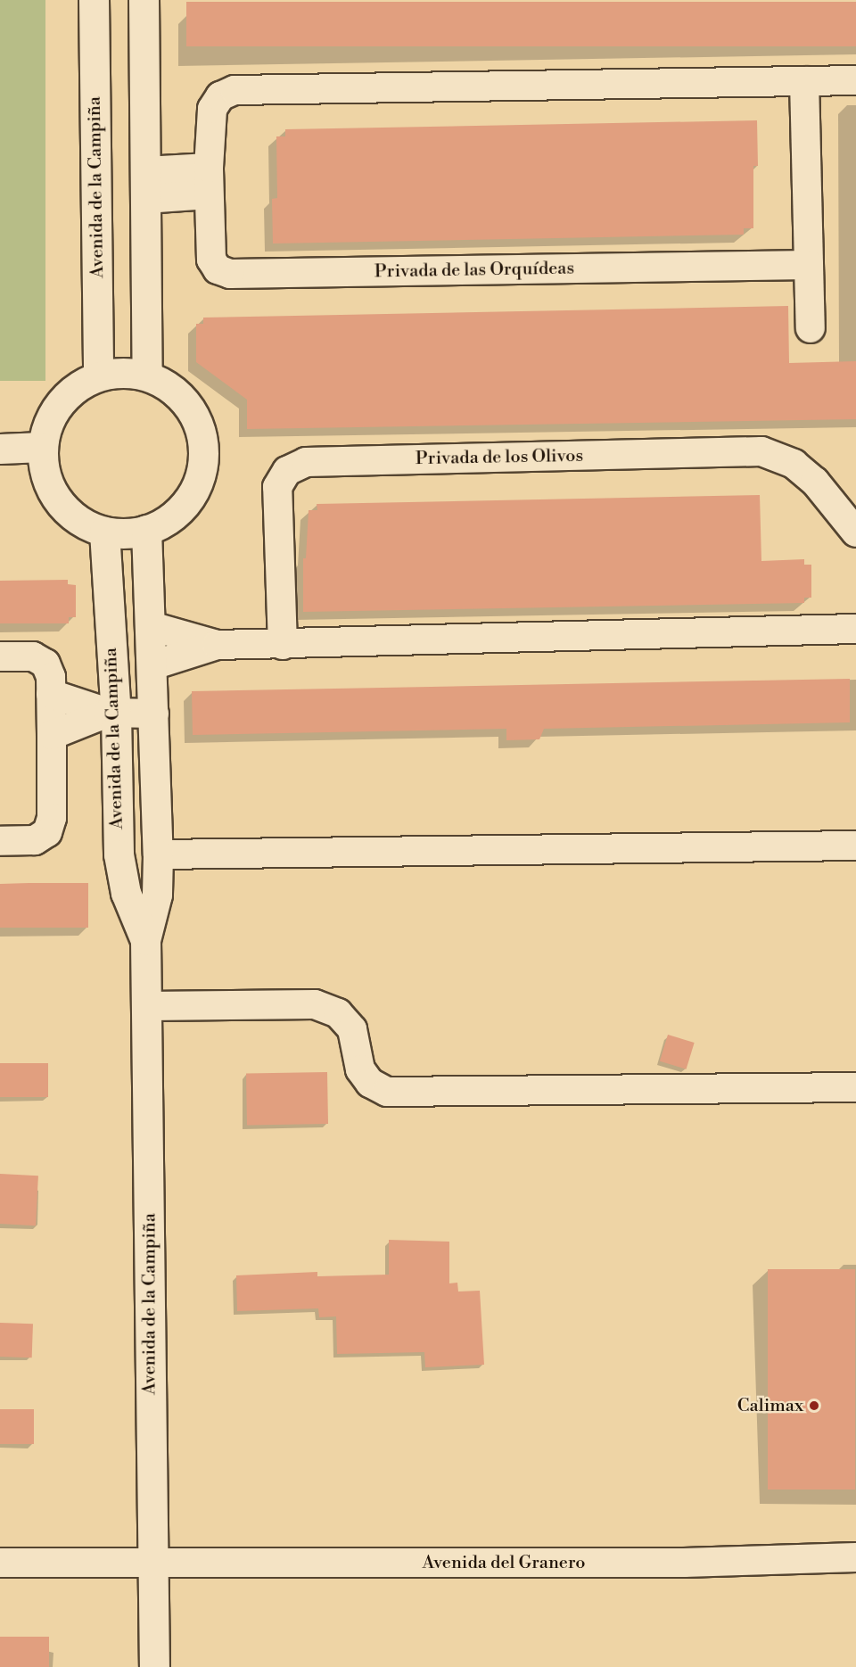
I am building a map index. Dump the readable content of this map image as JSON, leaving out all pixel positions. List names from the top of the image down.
{
  "streets": {
    "street": [
      "Avenida de la Campiña",
      "Privada de las Orquídeas",
      "Privada de los Olivos",
      "Avenida del Granero"
    ]
  },
  "crossings": [
    ["Avenida de la Campiña", "Avenida del Granero"]
  ],
  "places": ["Calimax"]
}
